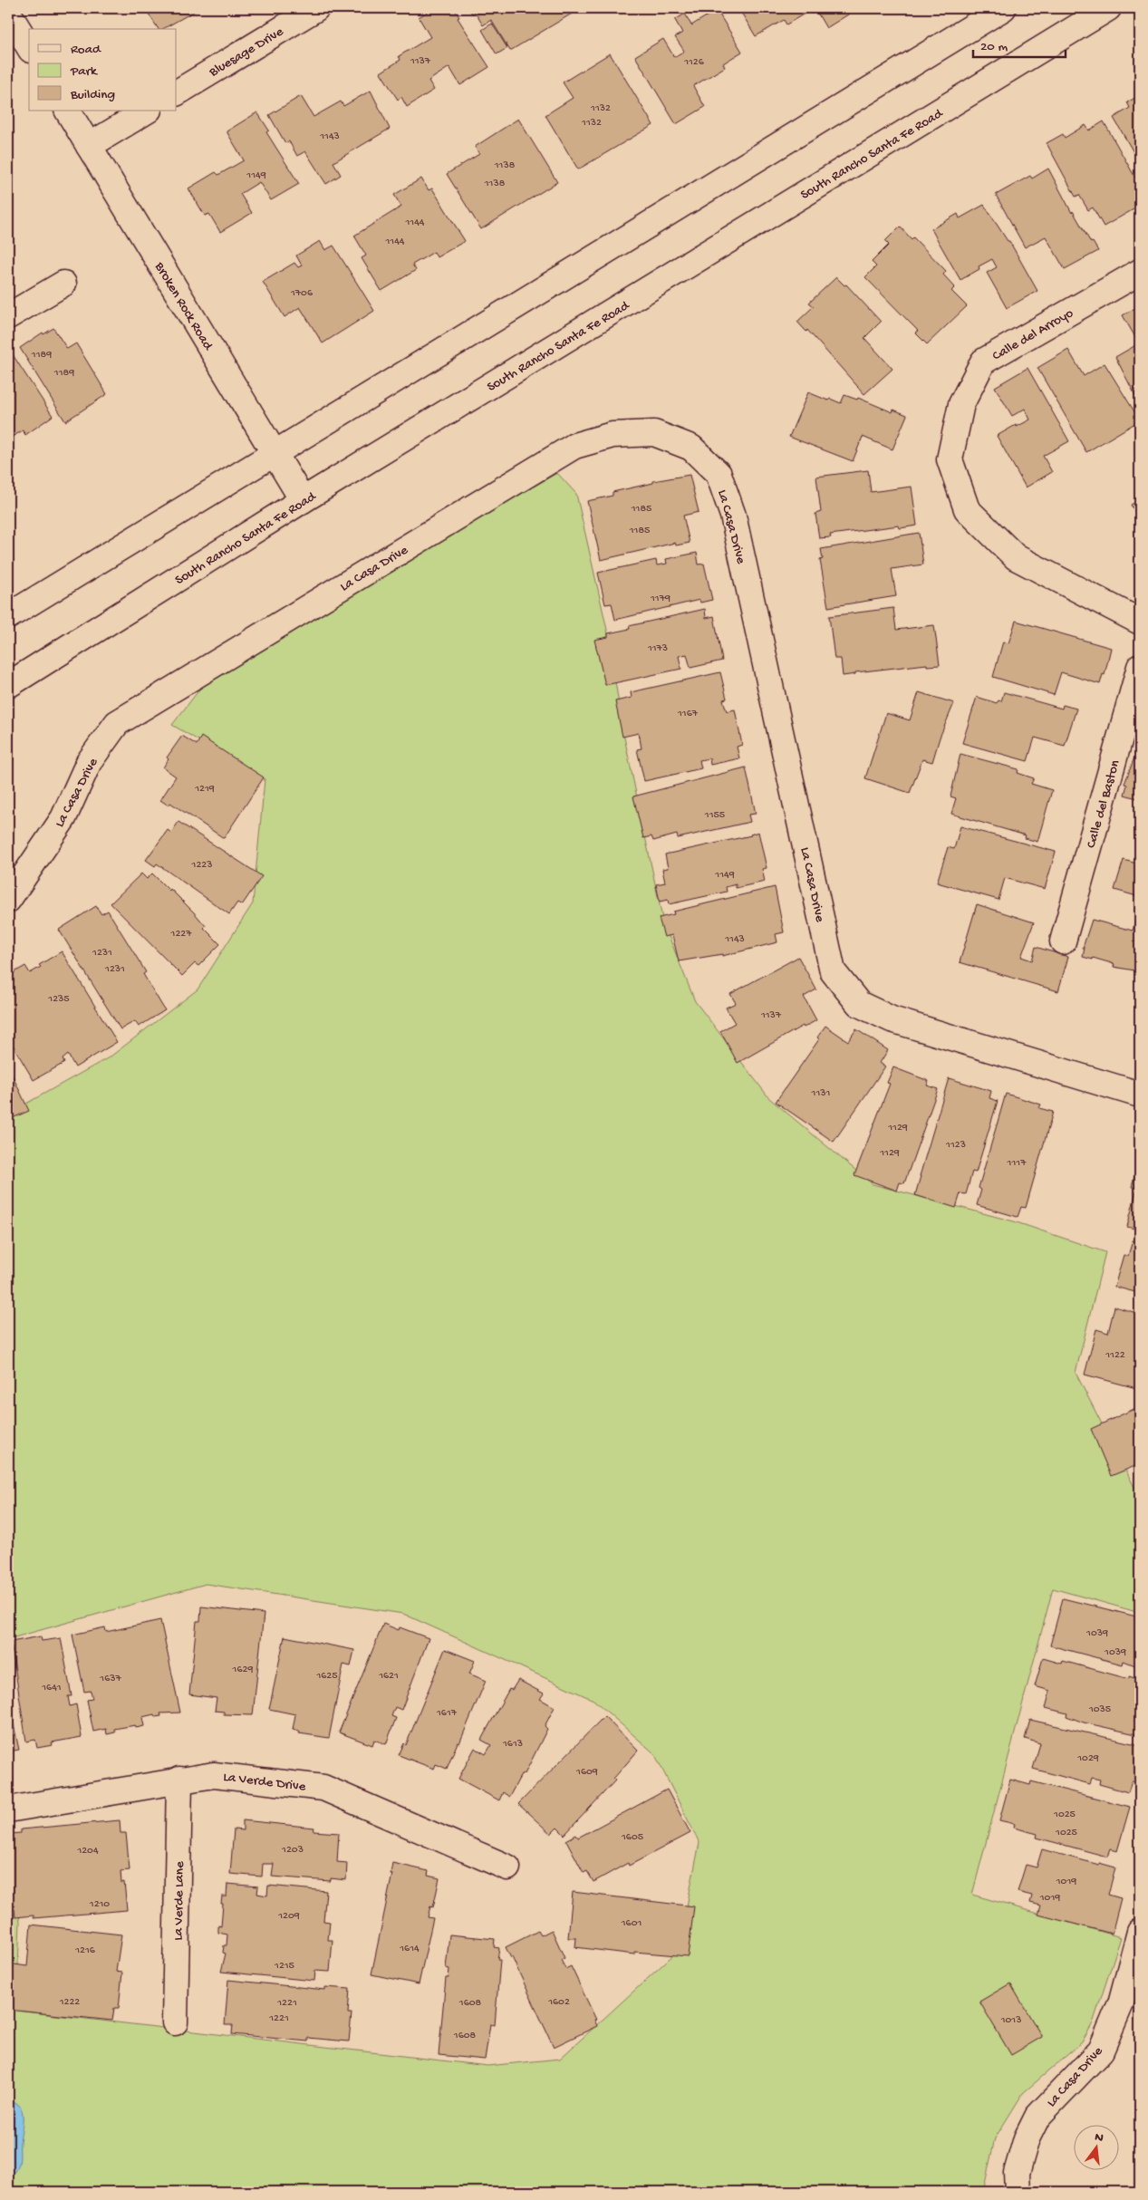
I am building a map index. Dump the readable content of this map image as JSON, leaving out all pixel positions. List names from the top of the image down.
{
  "streets": {
    "street": [
      "Bluesage Drive",
      "South Rancho Santa Fe Road",
      "Broken Rock Road",
      "Calle del Arroyo",
      "La Casa Drive",
      "Calle del Baston",
      "La Verde Drive",
      "La Verde Lane"
    ]
  },
  "crossings": [
    ["South Rancho Santa Fe Road", "Broken Rock Road"],
    ["La Verde Drive", "La Verde Lane"]
  ],
  "house_numbers": [
    "1137",
    "1126",
    "1132",
    "1132",
    "1143",
    "1138",
    "1149",
    "1138",
    "1144",
    "1144",
    "1706",
    "1189",
    "1189",
    "1185",
    "1185",
    "1179",
    "1173",
    "1167",
    "1219",
    "1155",
    "1223",
    "1149",
    "1227",
    "1143",
    "1231",
    "1231",
    "1235",
    "1137",
    "1131",
    "1129",
    "1123",
    "1129",
    "1117",
    "1122",
    "1039",
    "1039",
    "1629",
    "1625",
    "1621",
    "1637",
    "1641",
    "1035",
    "1617",
    "1613",
    "1029",
    "1609",
    "1025",
    "1025",
    "1605",
    "1203",
    "1204",
    "1019",
    "1019",
    "1210",
    "1209",
    "1601",
    "1614",
    "1216",
    "1215",
    "1222",
    "1602",
    "1221",
    "1608",
    "1221",
    "1013",
    "1608"
  ],
  "legend": ["Road", "Park", "Building"],
  "scale_bar": "20 m",
  "north": "top"
}
